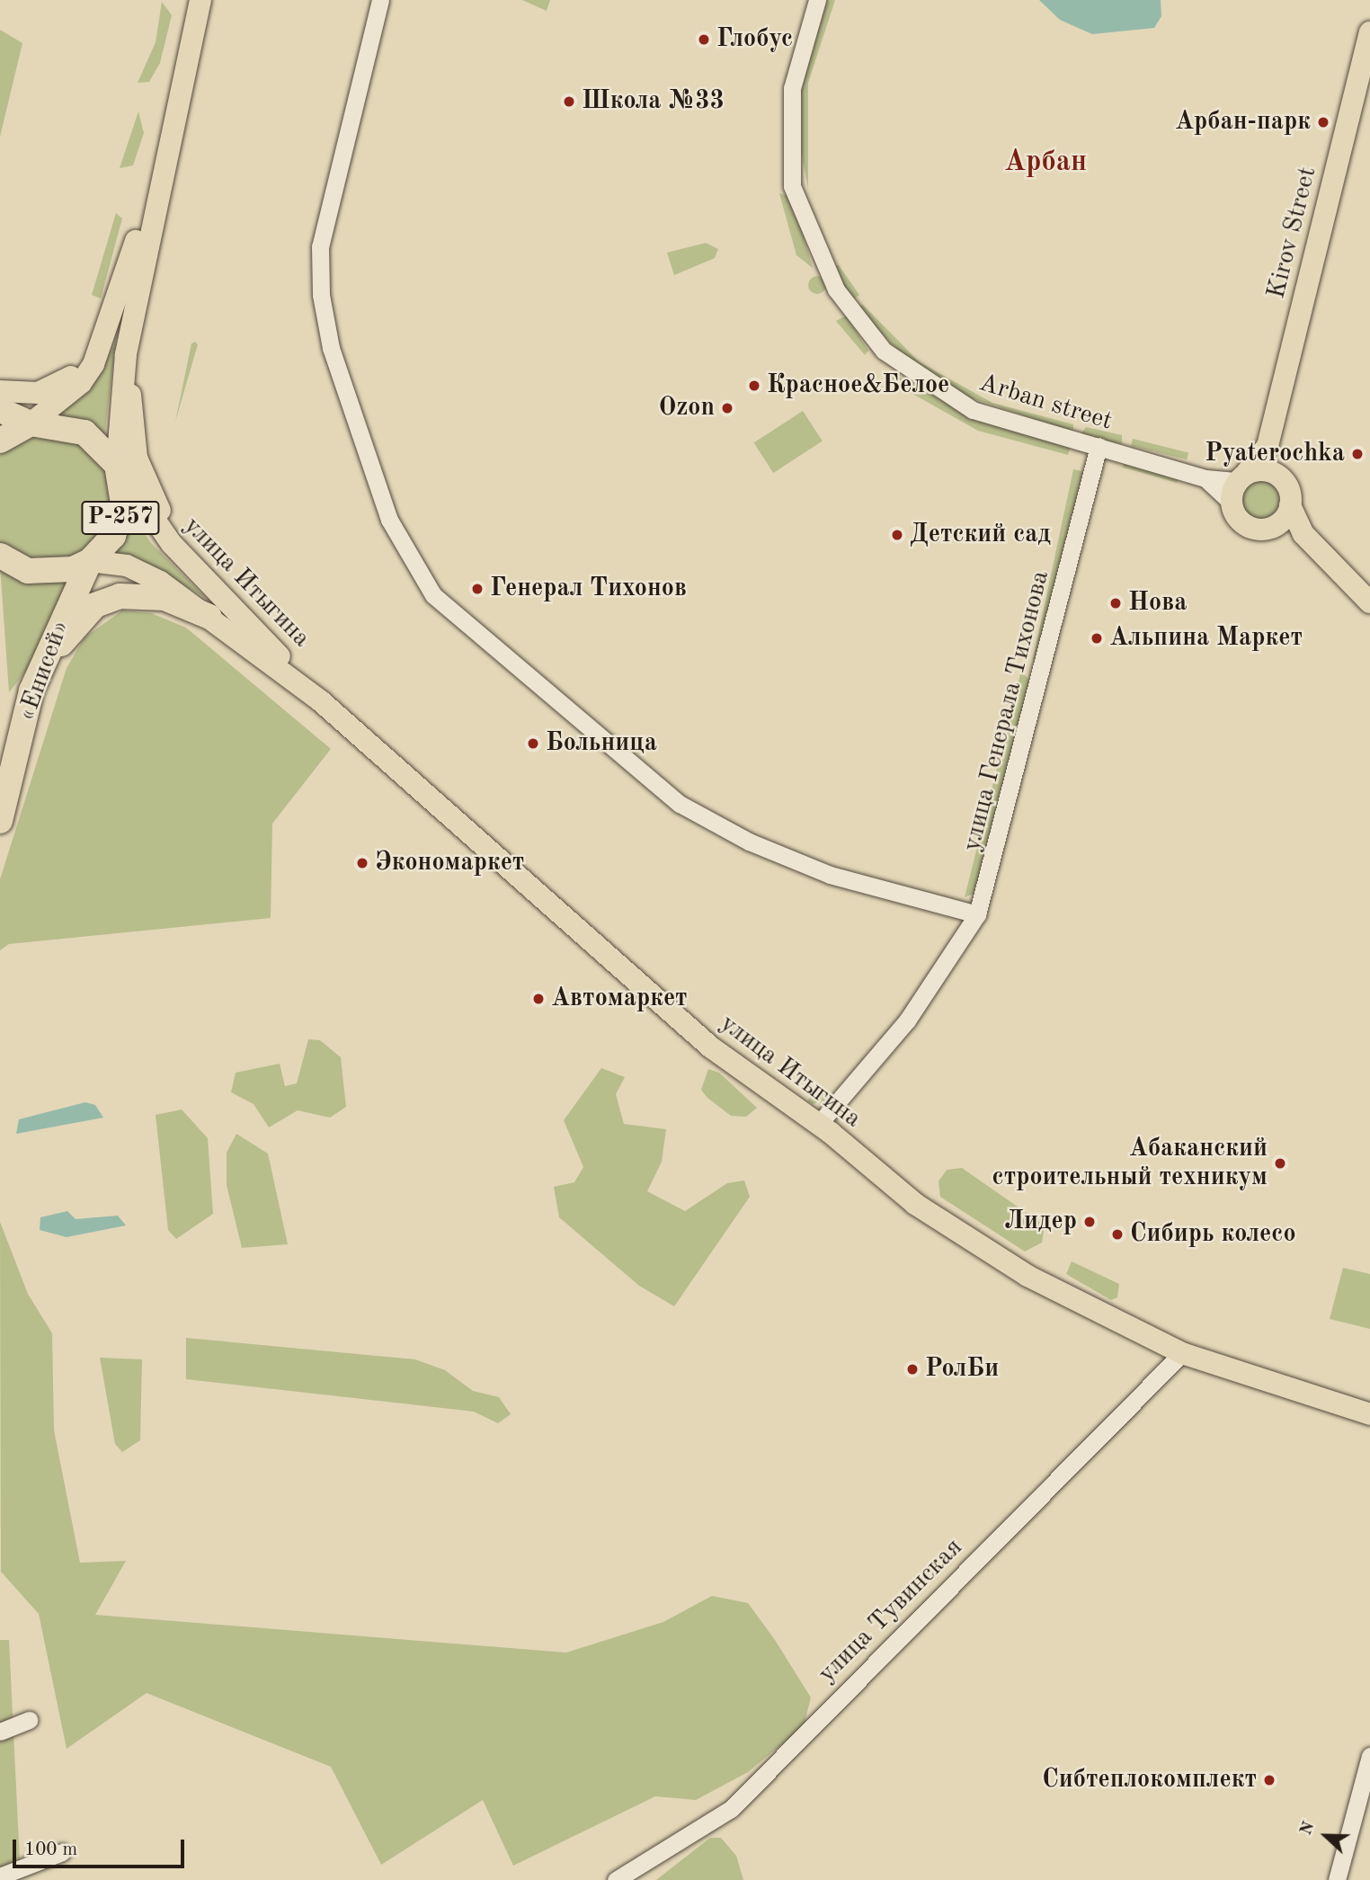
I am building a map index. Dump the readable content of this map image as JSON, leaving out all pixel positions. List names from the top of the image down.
{
  "streets": {
    "highway": ["Р-257", "«Енисей»"],
    "main road": ["Kirov Street", "улица Итыгина"],
    "street": ["Arban street", "улица Генерала Тихонова", "улица Тувинская"]
  },
  "crossings": [
    ["Arban street", "улица Генерала Тихонова"],
    ["Р-257", "улица Итыгина"],
    ["Р-257", "«Енисей»"],
    ["улица Итыгина", "«Енисей»"],
    ["улица Итыгина", "улица Генерала Тихонова"],
    ["улица Итыгина", "улица Тувинская"]
  ],
  "districts": ["Арбан"],
  "places": [
    "Глобус",
    "Школа №33",
    "Арбан-парк",
    "Красное&Белое",
    "Ozon",
    "Pyaterochka",
    "Детский сад",
    "Генерал Тихонов",
    "Нова",
    "Альпина Маркет",
    "Больница",
    "Экономаркет",
    "Автомаркет",
    "Абаканский строительный техникум",
    "Лидер",
    "Сибирь колесо",
    "РолБи",
    "Сибтеплокомплект"
  ],
  "scale_bar": "100 m",
  "north": "left"
}
